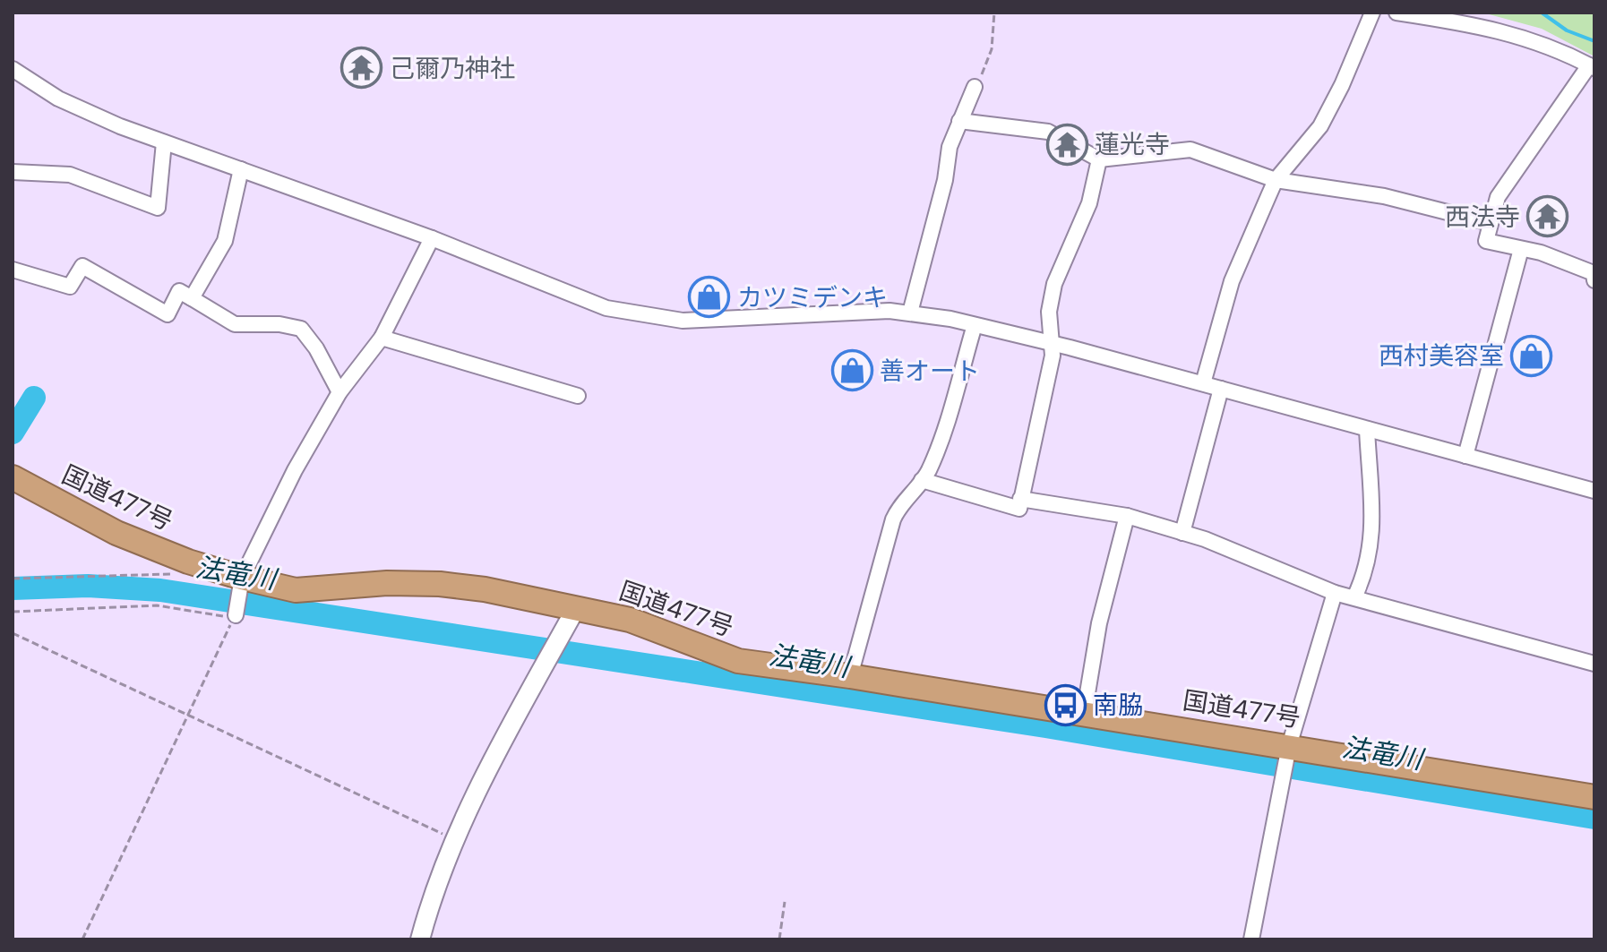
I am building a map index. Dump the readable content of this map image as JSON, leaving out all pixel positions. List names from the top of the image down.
{
  "streets": {
    "highway": ["国道477号"]
  },
  "water": ["法竜川"],
  "places": {
    "temple": ["己爾乃神社", "蓮光寺", "西法寺"],
    "shop": ["カツミデンキ", "西村美容室", "善オート"],
    "bus stop": ["南脇"]
  }
}
